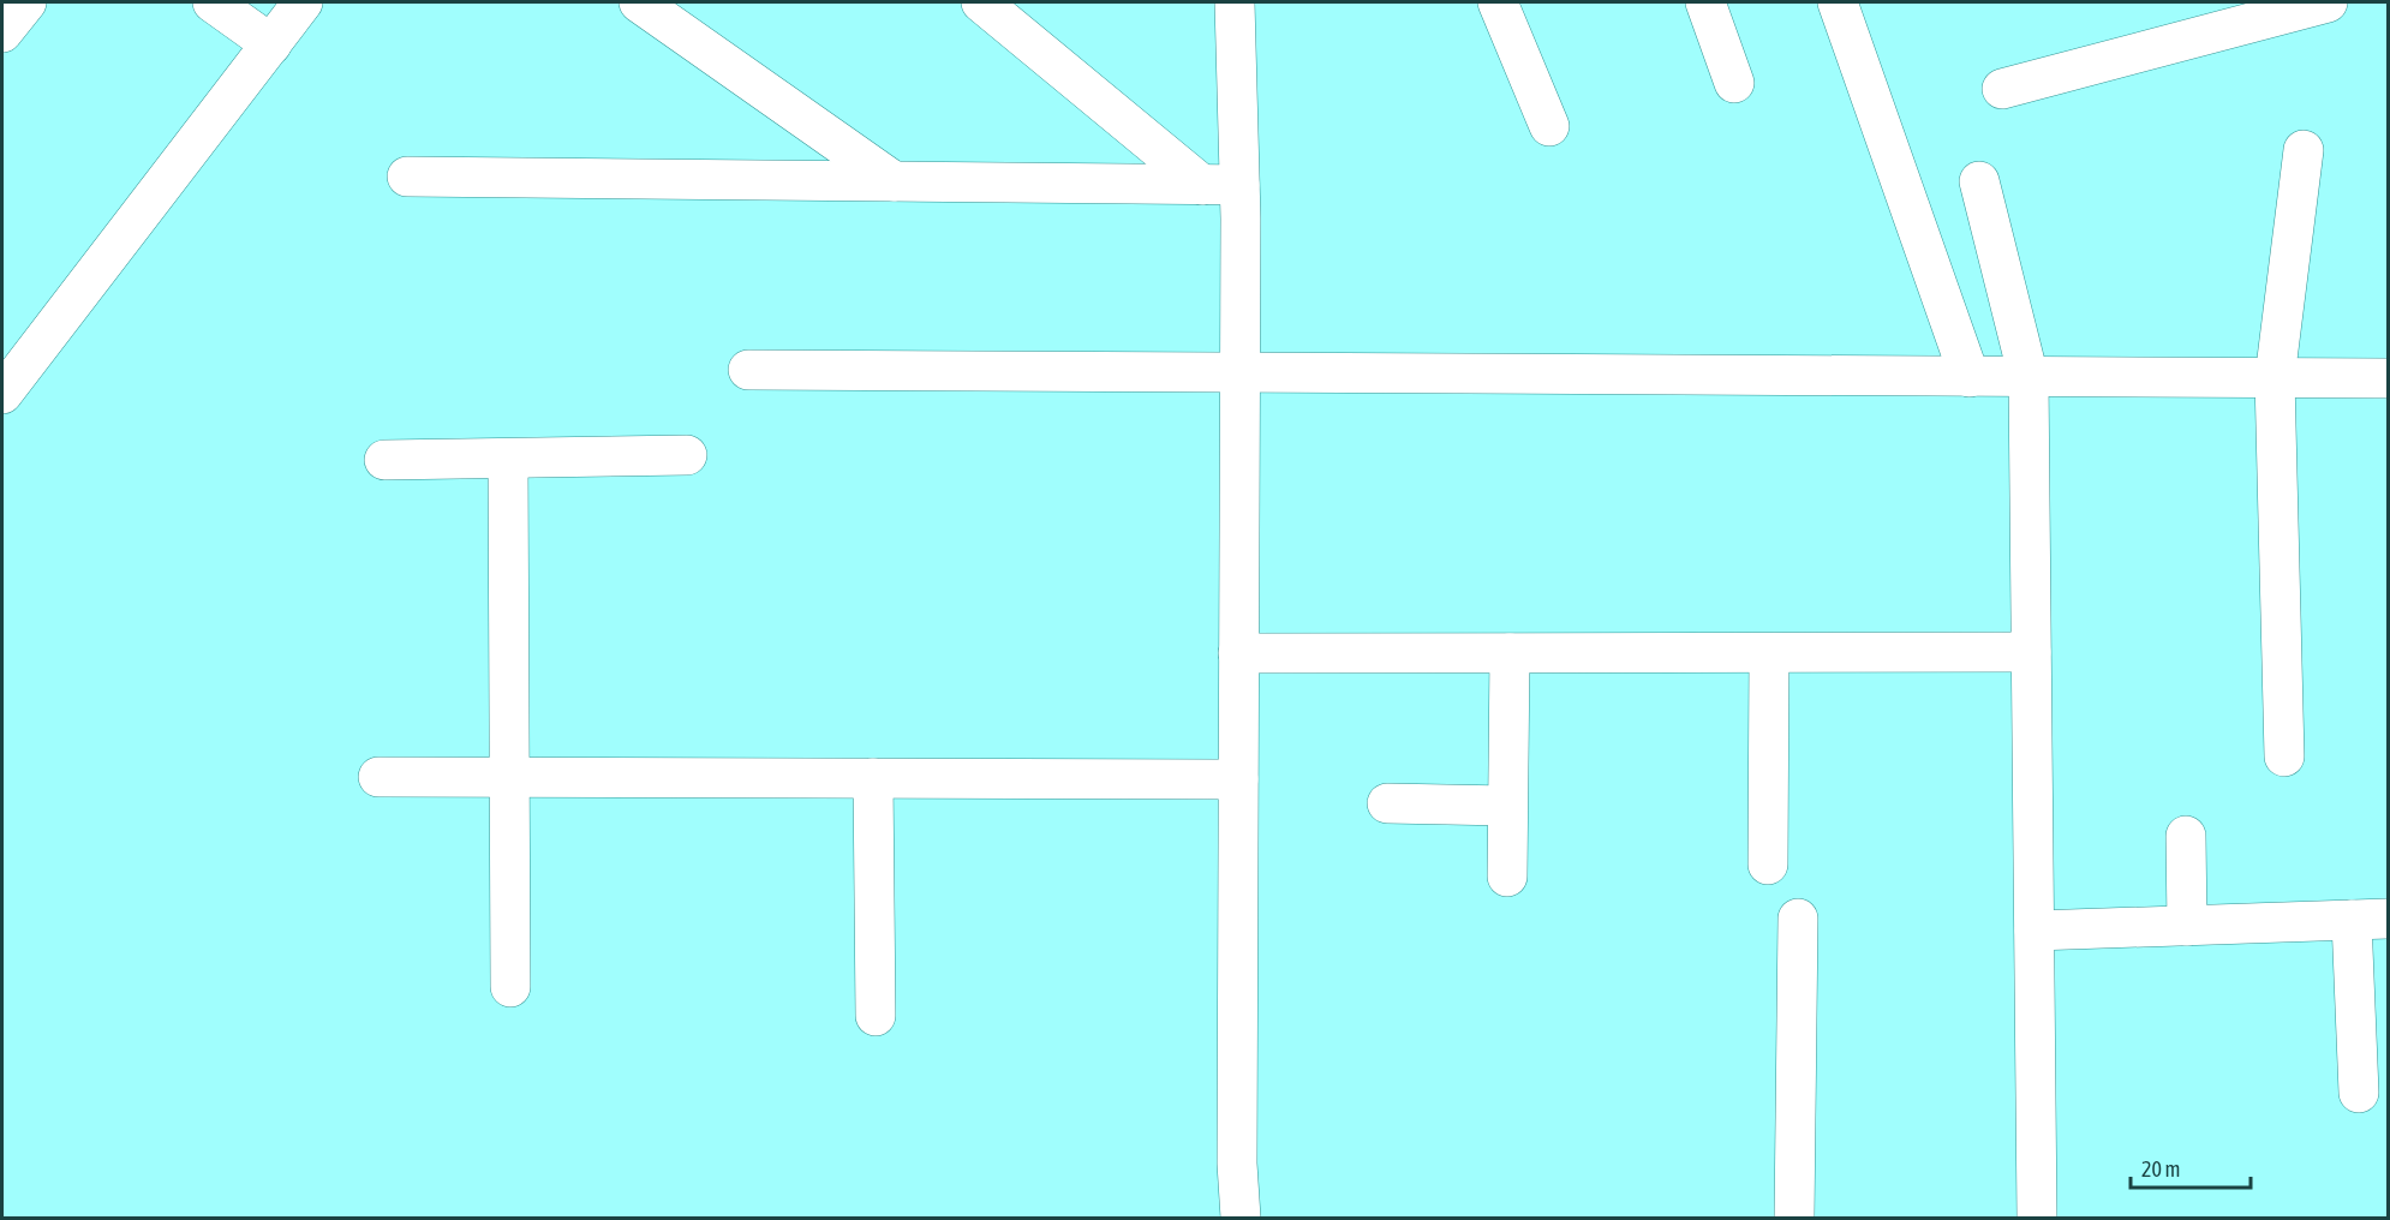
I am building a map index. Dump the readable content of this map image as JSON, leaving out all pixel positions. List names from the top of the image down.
{
  "scale_bar": "20 m"
}
